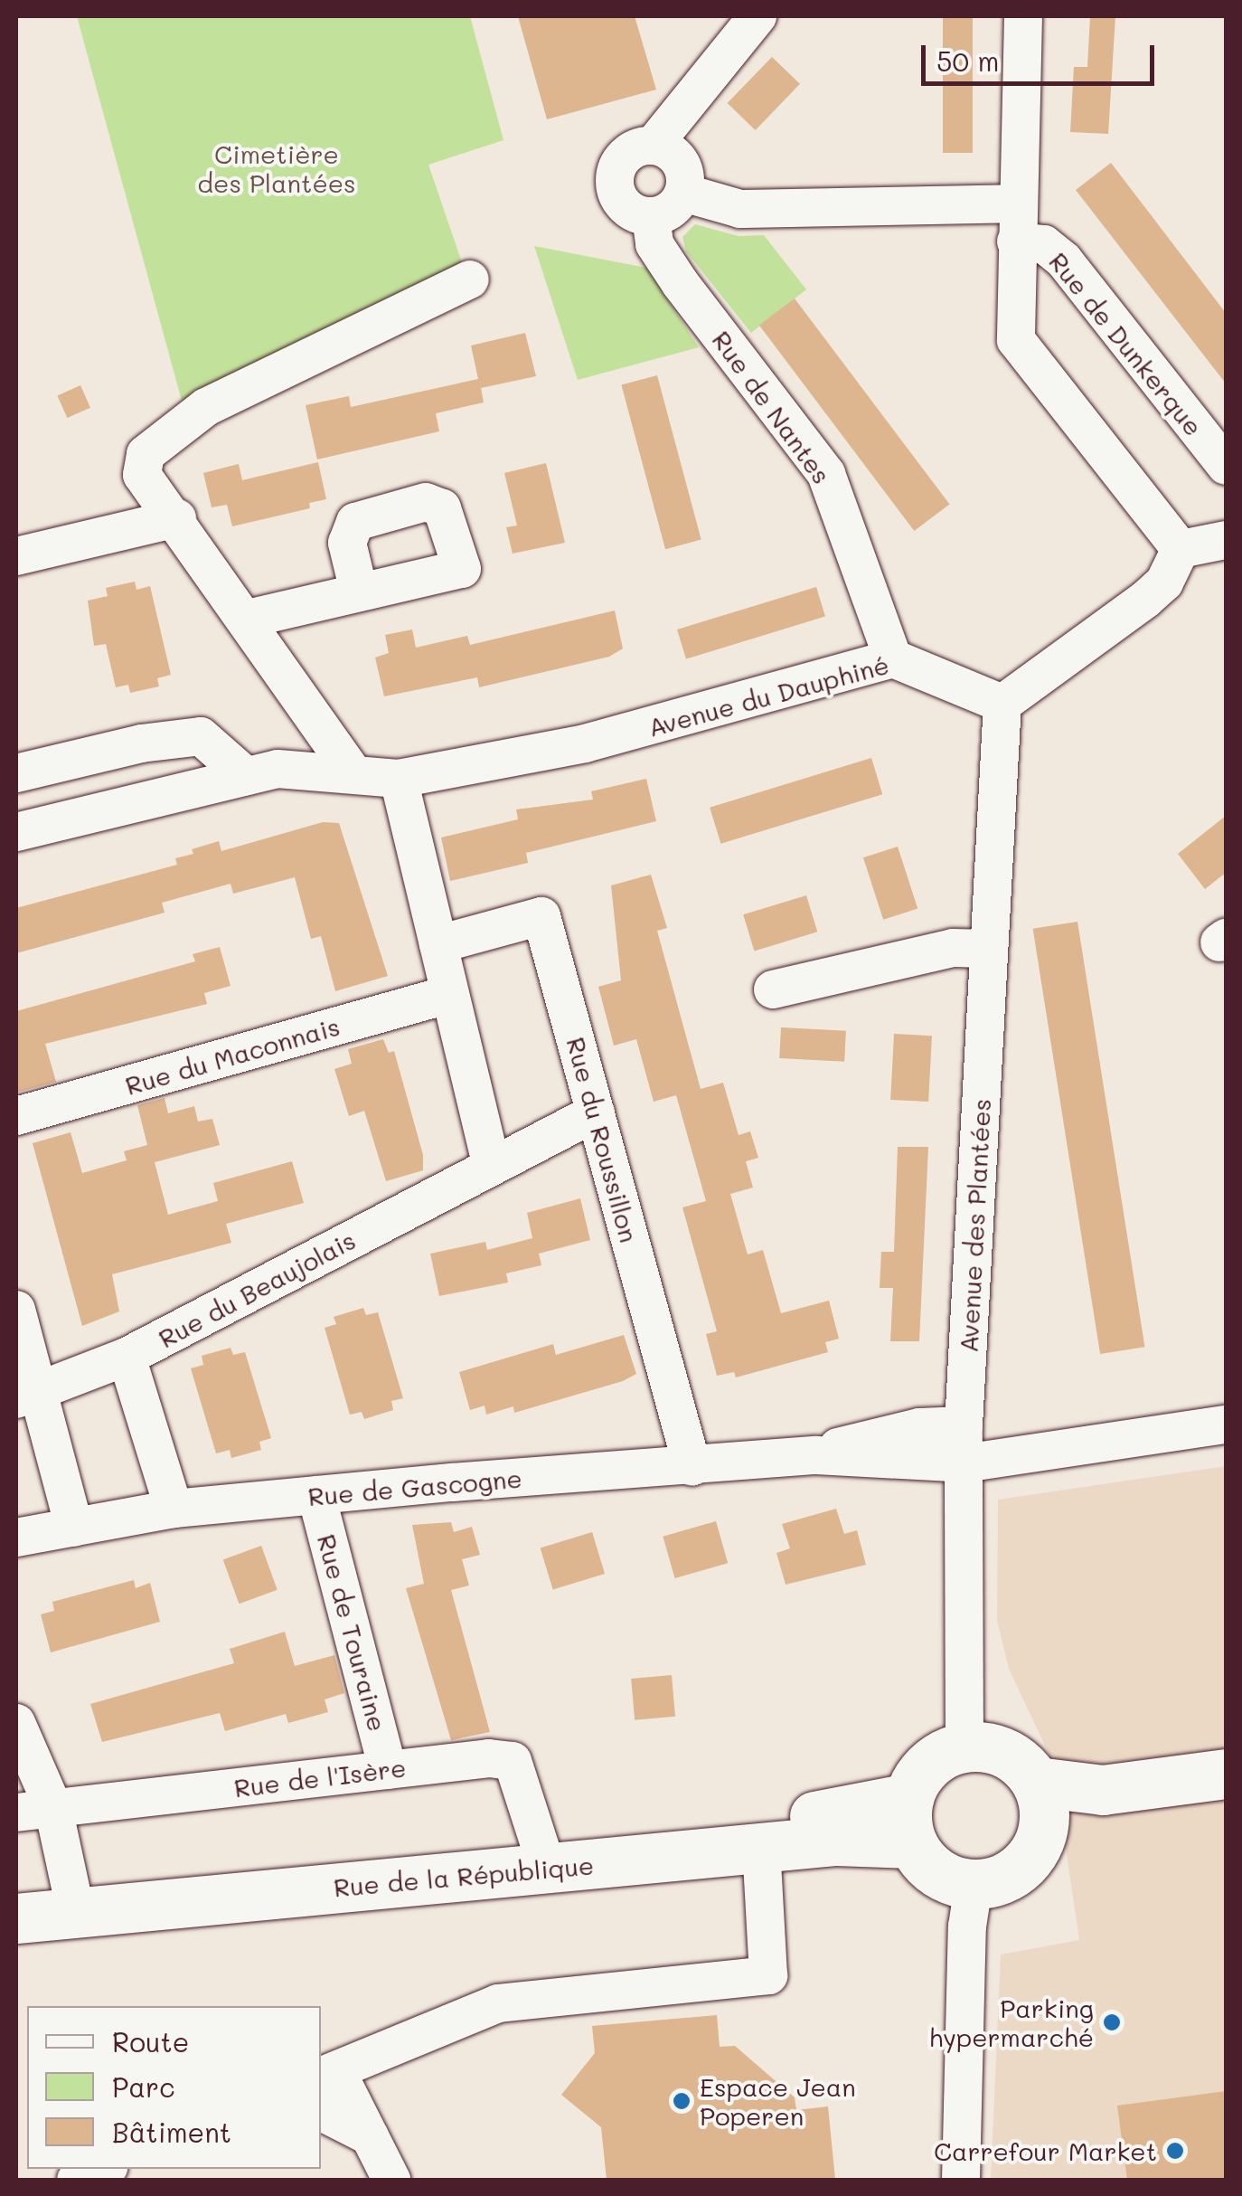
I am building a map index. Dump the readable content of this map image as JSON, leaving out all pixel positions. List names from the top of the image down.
{
  "streets": {
    "main road": ["Rue de la République"],
    "street": [
      "Rue de Dunkerque",
      "Rue de Nantes",
      "Avenue du Dauphiné",
      "Rue du Maconnais",
      "Rue du Roussillon",
      "Avenue des Plantées",
      "Rue du Beaujolais",
      "Rue de Gascogne",
      "Rue de Touraine",
      "Rue de l'Isère"
    ]
  },
  "crossings": [
    ["Rue de Nantes", "Avenue du Dauphiné"],
    ["Avenue du Dauphiné", "Avenue des Plantées"],
    ["Rue du Roussillon", "Rue du Beaujolais"],
    ["Rue du Roussillon", "Rue de Gascogne"],
    ["Avenue des Plantées", "Rue de Gascogne"],
    ["Avenue des Plantées", "Rue de la République"],
    ["Rue de Gascogne", "Rue de Touraine"],
    ["Rue de Touraine", "Rue de l'Isère"],
    ["Rue de l'Isère", "Rue de la République"]
  ],
  "parks": ["Cimetière des Plantées"],
  "places": ["Parking hypermarché", "Espace Jean Poperen", "Carrefour Market"],
  "legend": ["Route", "Parc", "Bâtiment"],
  "scale_bar": "50 m"
}
